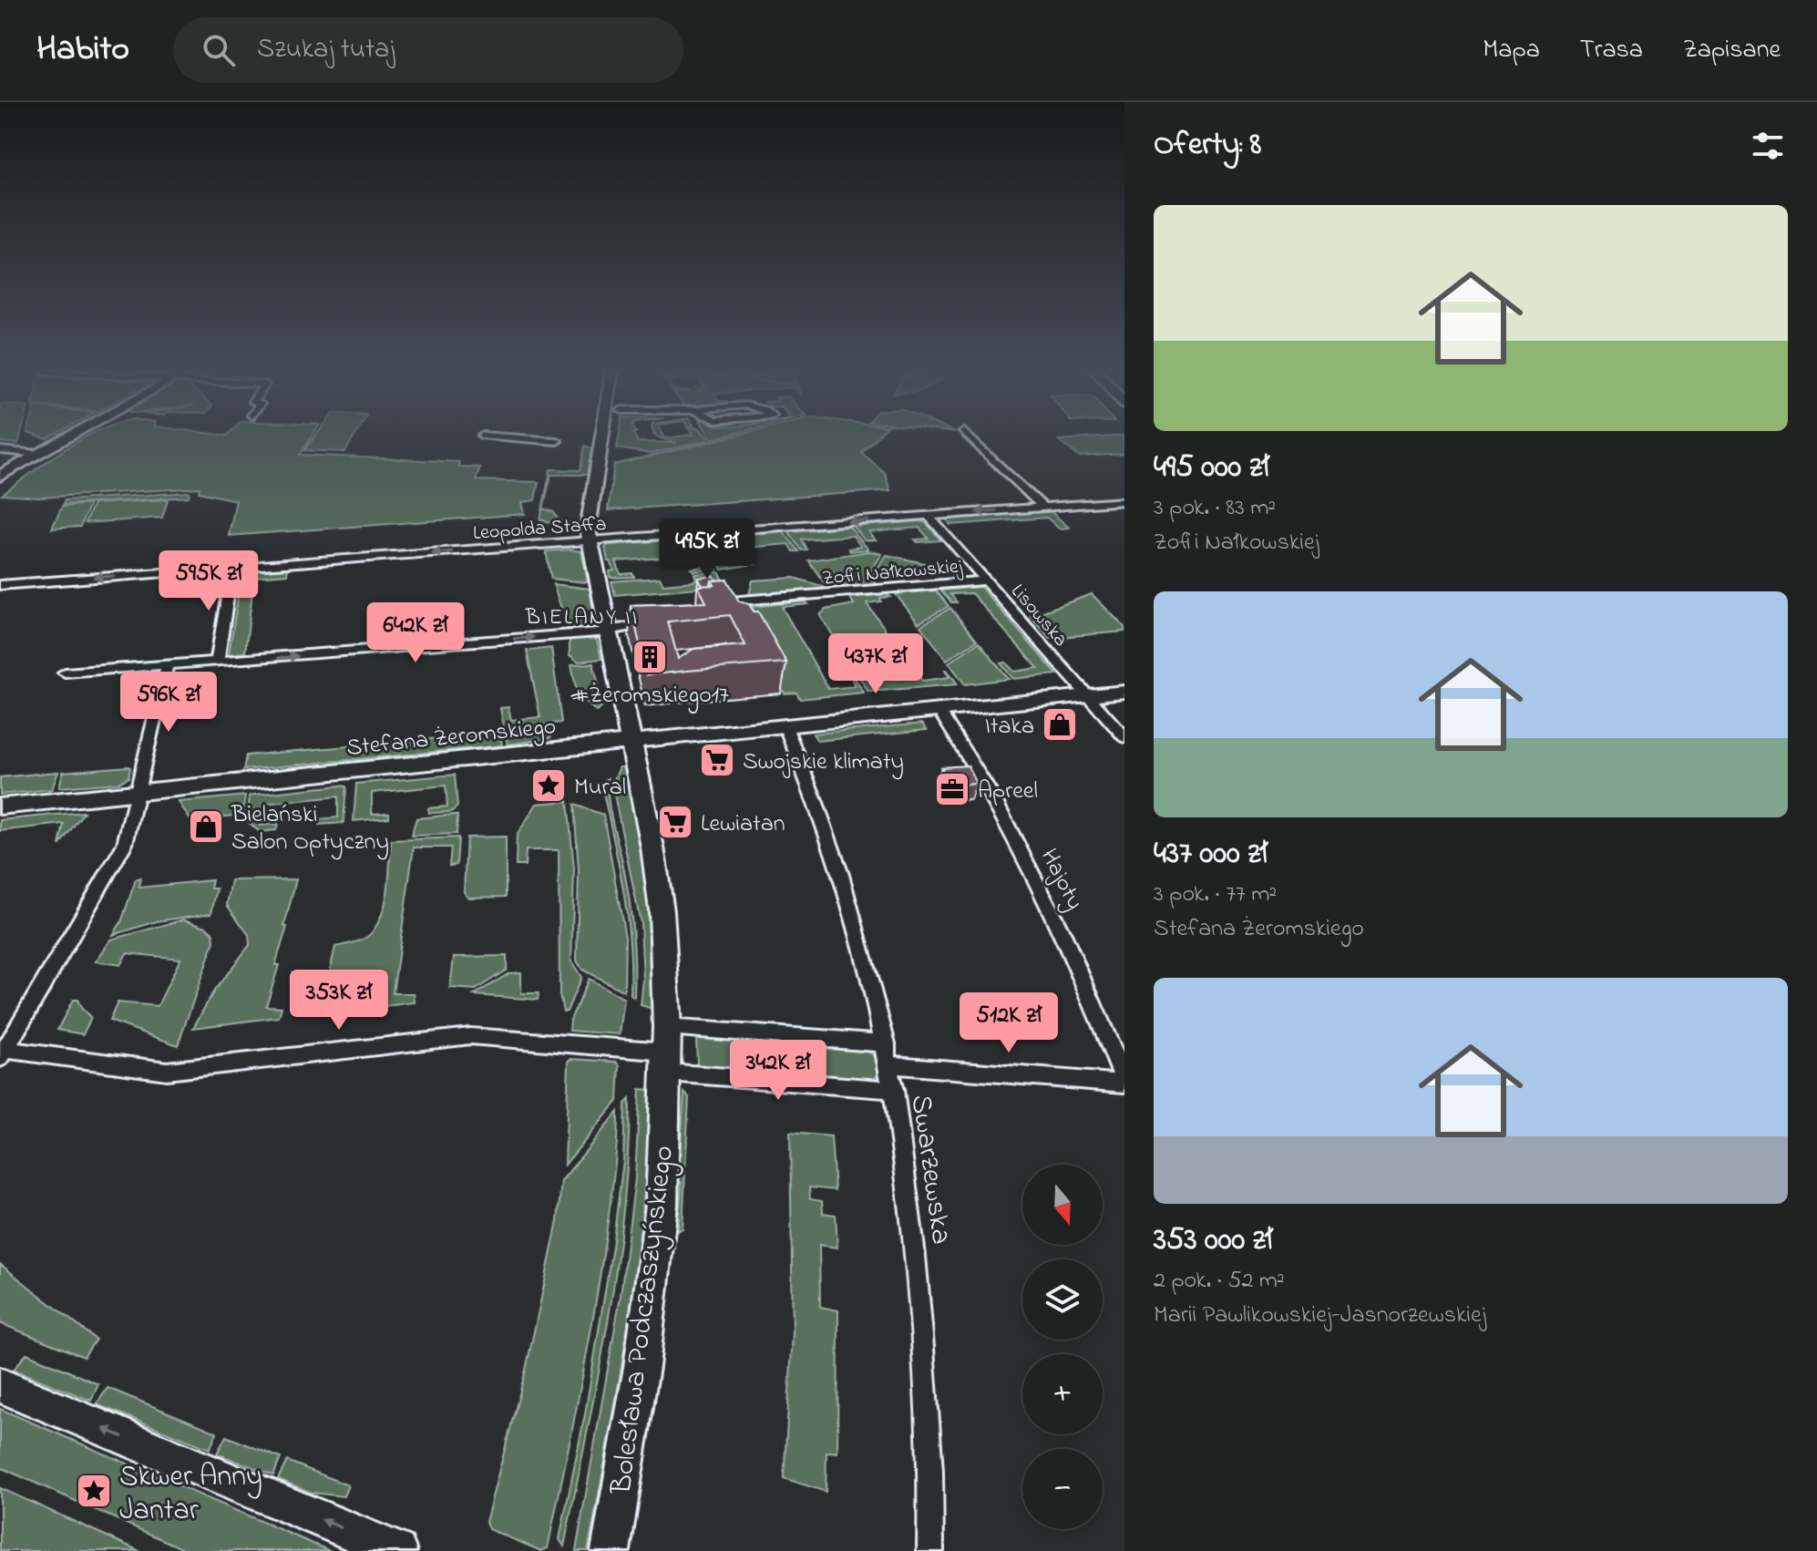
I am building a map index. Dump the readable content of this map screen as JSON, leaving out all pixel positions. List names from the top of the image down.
{
  "streets": {
    "street": [
      "Leopolda Staffa",
      "Zofii Nałkowskiej",
      "Lisowska",
      "Stefana Żeromskiego",
      "Hajoty",
      "Swarzewska",
      "Bolesława Podczaszyńskiego"
    ]
  },
  "crossings": [
    ["Leopolda Staffa", "Lisowska"],
    ["Leopolda Staffa", "Bolesława Podczaszyńskiego"],
    ["Zofii Nałkowskiej", "Lisowska"],
    ["Lisowska", "Stefana Żeromskiego"],
    ["Stefana Żeromskiego", "Hajoty"],
    ["Stefana Żeromskiego", "Swarzewska"],
    ["Stefana Żeromskiego", "Bolesława Podczaszyńskiego"]
  ],
  "districts": ["BIELANY II"],
  "places": {
    "building": ["#Żeromskiego17"],
    "shop": ["Itaka", "Bielański Salon Optyczny"],
    "supermarket": ["Swojskie klimaty", "Lewiatan"],
    "place": ["Mural", "Skwer Anny Jantar"],
    "office": ["Apreel"]
  },
  "north": "bottom",
  "page": {
    "header": "Habito",
    "search": "Szukaj tutaj",
    "nav": ["Mapa", "Trasa", "Zapisane"],
    "heading": "Oferty: 8",
    "list": [
      {
        "name": "495 000 zł",
        "note": "3 pok. · 83 m² · Zofii Nałkowskiej"
      },
      {
        "name": "437 000 zł",
        "note": "3 pok. · 77 m² · Stefana Żeromskiego"
      },
      {
        "name": "353 000 zł",
        "note": "2 pok. · 52 m² · Marii Pawlikowskiej-Jasnorzewskiej"
      }
    ],
    "price": [
      "495K zł",
      "595K zł",
      "642K zł",
      "437K zł",
      "596K zł",
      "353K zł",
      "512K zł",
      "342K zł"
    ],
    "map_buttons": ["+", "−"]
  }
}
